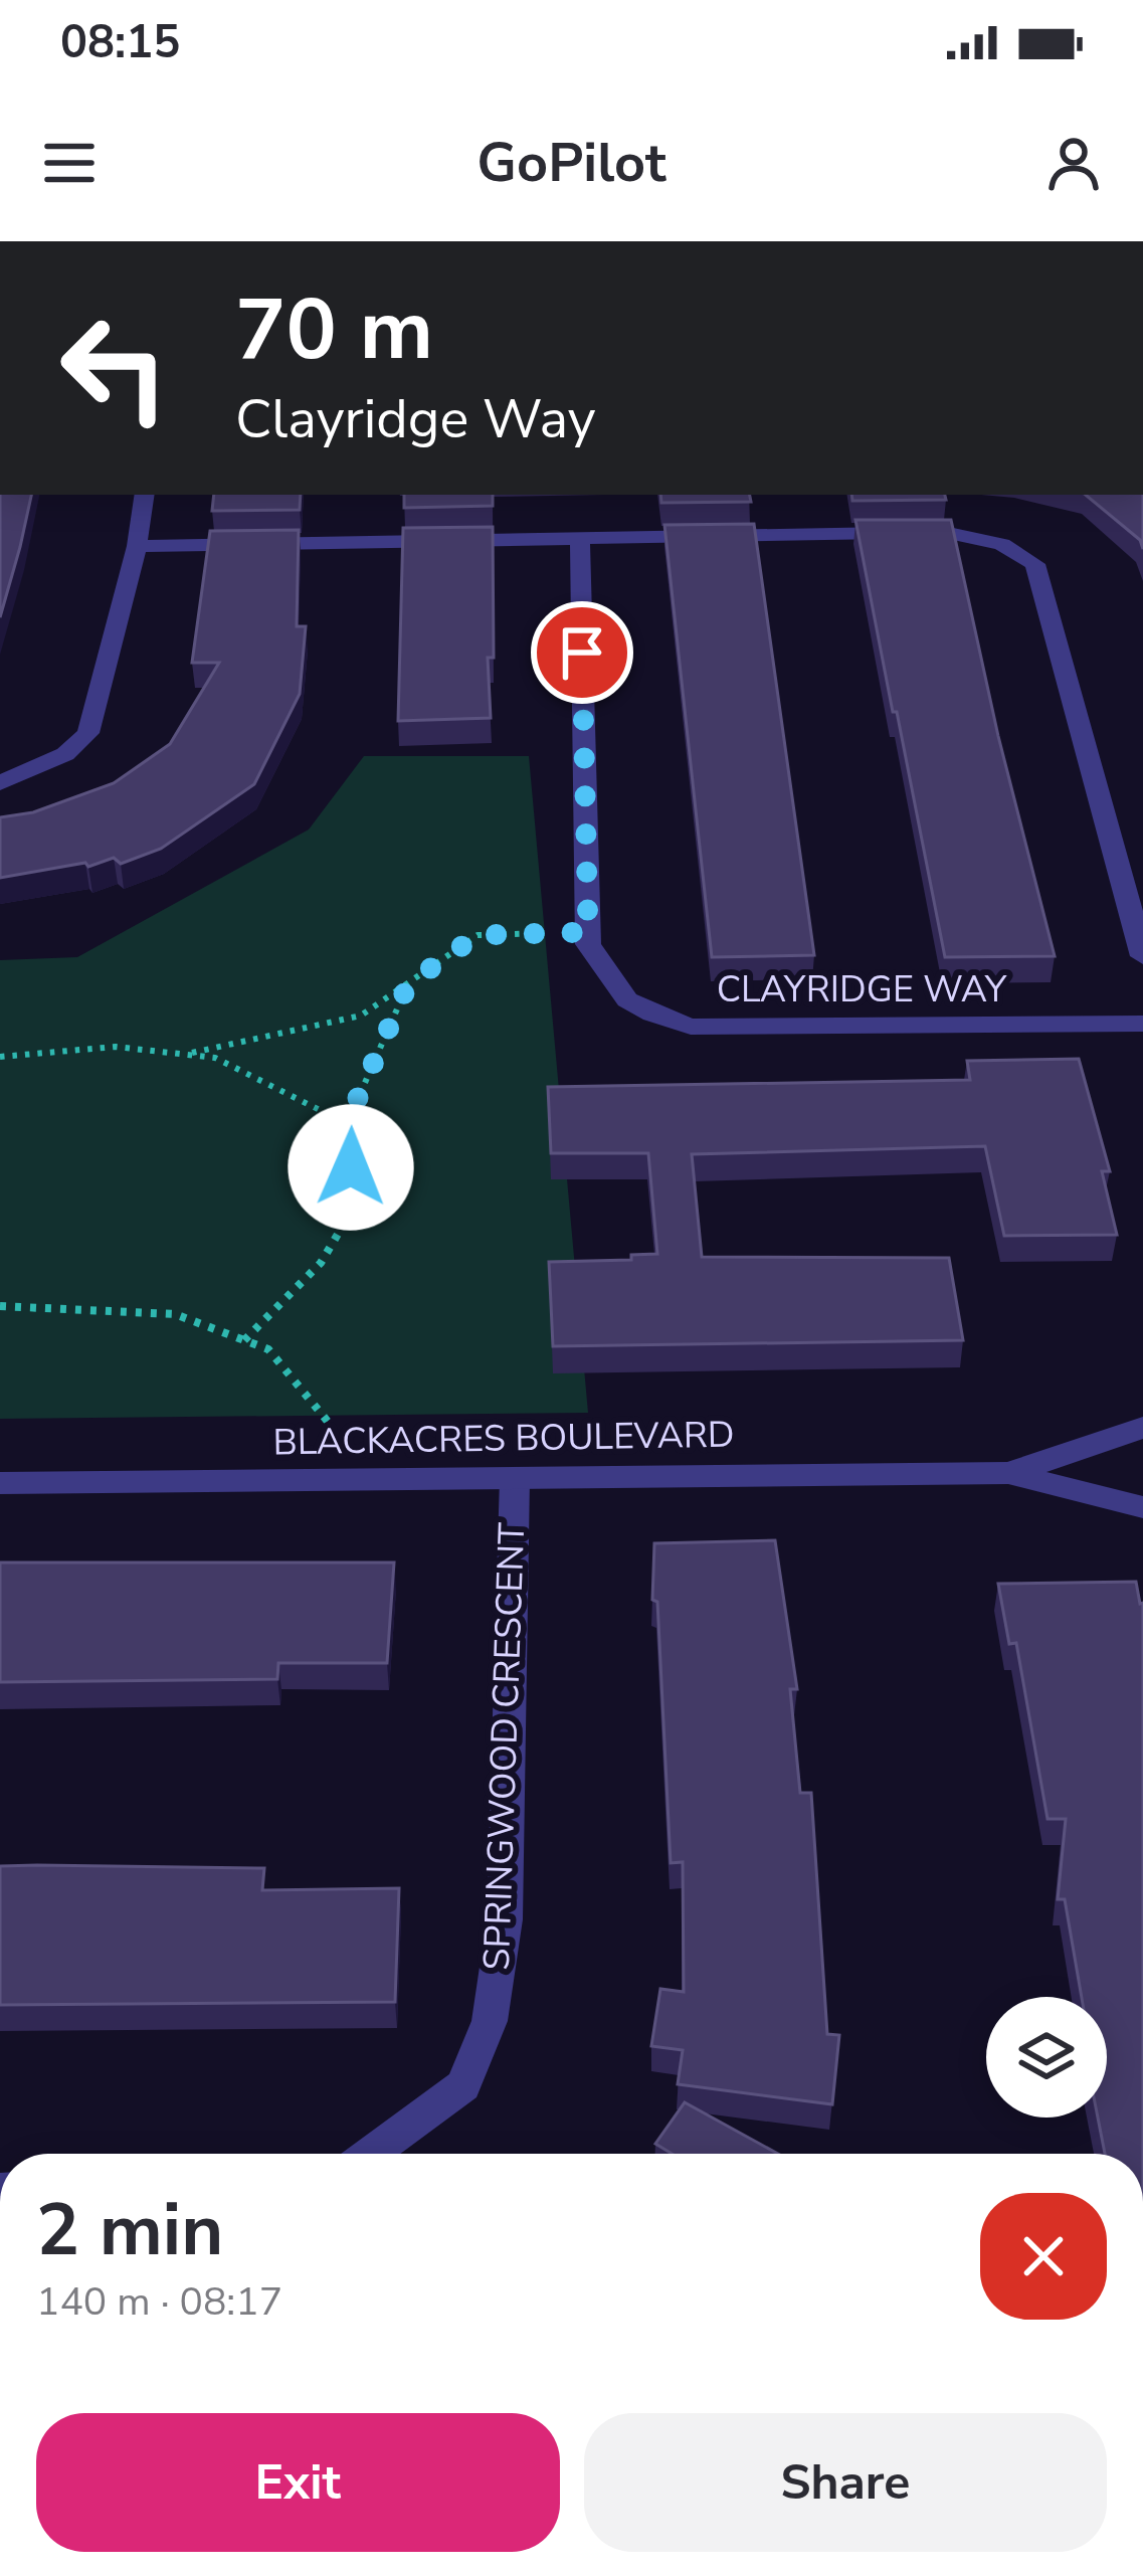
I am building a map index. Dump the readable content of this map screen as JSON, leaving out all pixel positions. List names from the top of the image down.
{
  "streets": {
    "street": ["CLAYRIDGE WAY", "BLACKACRES BOULEVARD", "SPRINGWOOD CRESCENT"]
  },
  "crossings": [
    ["BLACKACRES BOULEVARD", "SPRINGWOOD CRESCENT"]
  ],
  "page": {
    "status": "08:15",
    "header": "GoPilot",
    "turn": ["70 m", "Clayridge Way"],
    "heading": ["2 min", "140 m · 08:17"],
    "buttons": ["Exit", "Share"]
  }
}
